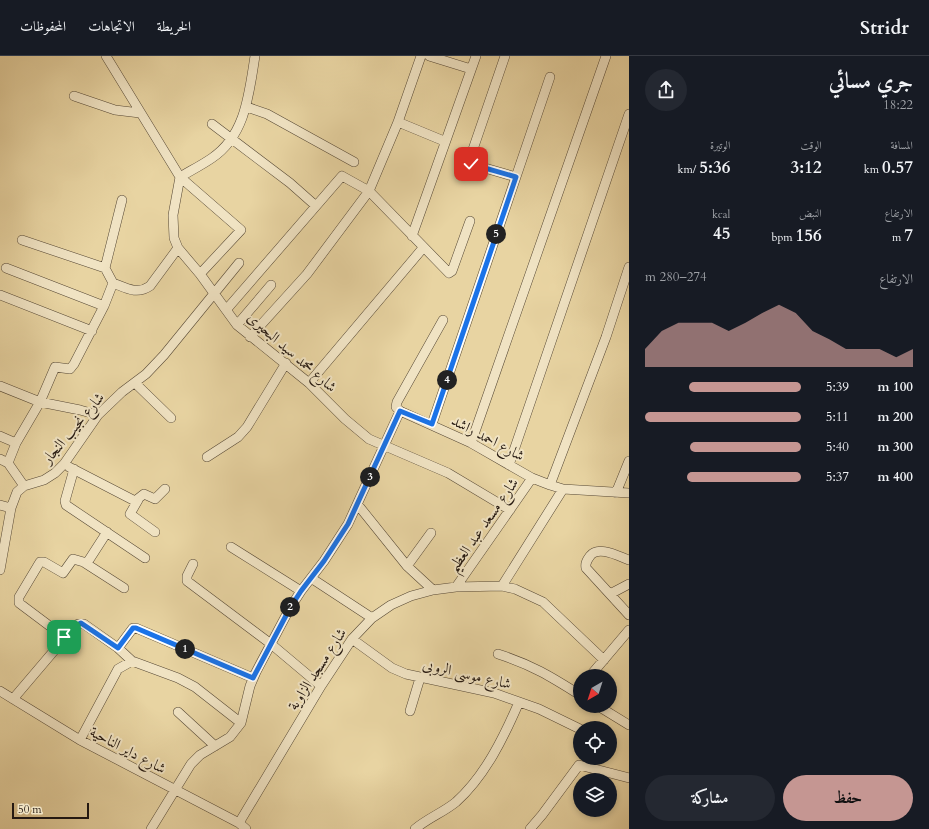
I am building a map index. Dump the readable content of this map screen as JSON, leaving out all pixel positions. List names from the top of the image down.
{
  "streets": {
    "street": [
      "شارع محمد سيد البحيرى",
      "شارع نجيب النجار",
      "شارع احمد راشد",
      "شارع مسعد عبد العظيم",
      "شارع مسجد الزاوية",
      "شارع موسى الروبى",
      "شارع داير الناحية"
    ]
  },
  "crossings": [
    ["شارع محمد سيد البحيرى", "شارع نجيب النجار"],
    ["شارع محمد سيد البحيرى", "شارع مسعد عبد العظيم"],
    ["شارع احمد راشد", "شارع مسعد عبد العظيم"],
    ["شارع مسعد عبد العظيم", "شارع مسجد الزاوية"],
    ["شارع مسجد الزاوية", "شارع موسى الروبى"],
    ["شارع مسجد الزاوية", "شارع داير الناحية"]
  ],
  "scale_bar": "50 m",
  "north": "bottom left",
  "page": {
    "header": "Stridr",
    "nav": ["الخريطة", "الاتجاهات", "المحفوظات"],
    "heading": ["جري مسائي", "18:22"],
    "stats": [
      ["المسافة", "0.57 km"],
      ["الوقت", "3:12"],
      ["الوتيرة", "5:36 /km"],
      ["الارتفاع", "7 m"],
      ["النبض", "156 bpm"],
      ["kcal", "45"]
    ],
    "pins": [
      "5",
      "4",
      "3",
      "2",
      "1"
    ],
    "chart": ["الارتفاع", "274–280 m"],
    "list": [
      {
        "name": "100 m",
        "note": "5:39"
      },
      {
        "name": "200 m",
        "note": "5:11"
      },
      {
        "name": "300 m",
        "note": "5:40"
      },
      {
        "name": "400 m",
        "note": "5:37"
      }
    ],
    "buttons": ["حفظ", "مشاركة"],
    "scale": "50 m"
  }
}
